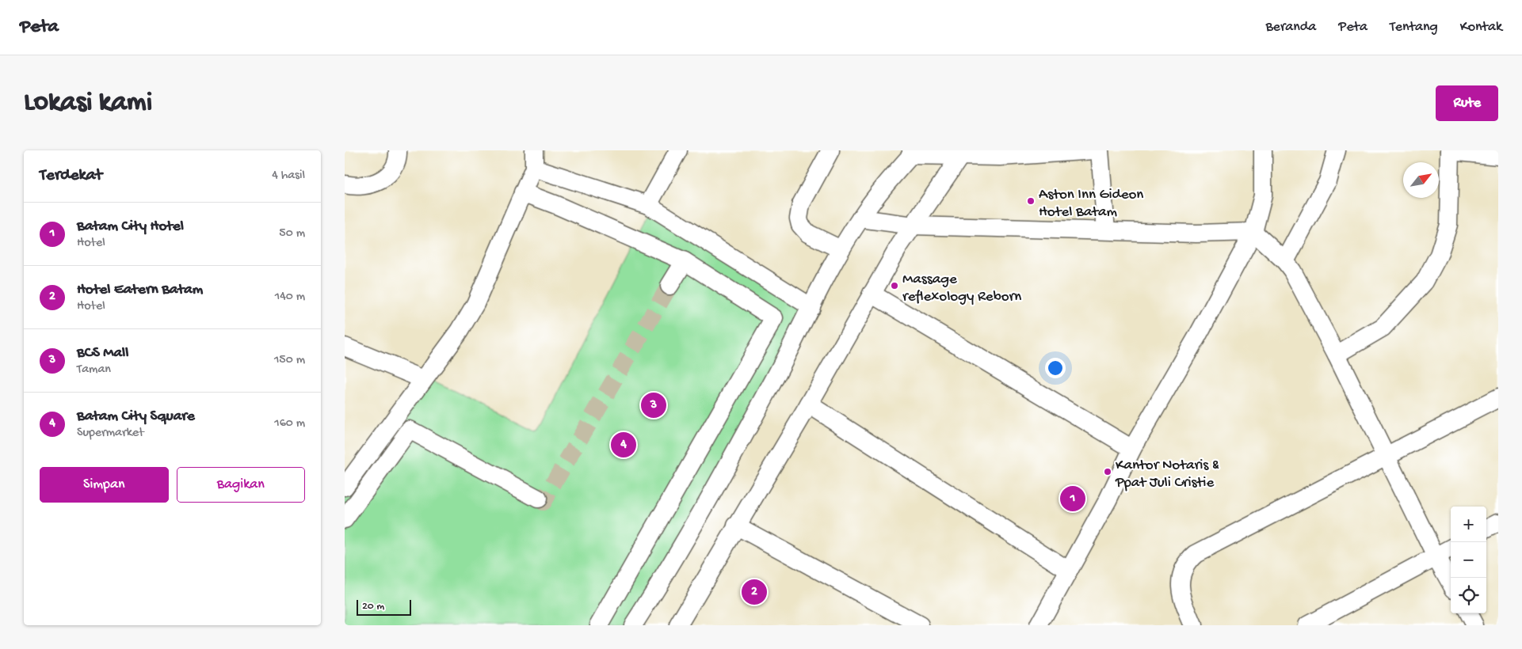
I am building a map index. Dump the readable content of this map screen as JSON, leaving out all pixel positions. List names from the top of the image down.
{
  "places": ["Aston Inn Gideon Hotel Batam", "Massage reflexology Reborn", "Kantor Notaris & Ppat Juli Cristie"],
  "scale_bar": "20 m",
  "north": "top right",
  "page": {
    "header": "Peta",
    "nav": [
      "Beranda",
      "Peta",
      "Tentang",
      "Kontak"
    ],
    "buttons": [
      "Rute",
      ["Simpan", "Bagikan"]
    ],
    "title": "Lokasi kami",
    "heading": ["Terdekat", "4 hasil"],
    "list": [
      {
        "mark": "1",
        "name": "Batam City Hotel",
        "note": "Hotel",
        "value": "50 m"
      },
      {
        "mark": "2",
        "name": "Hotel Eatern Batam",
        "note": "Hotel",
        "value": "140 m"
      },
      {
        "mark": "3",
        "name": "BCS Mall",
        "note": "Taman",
        "value": "150 m"
      },
      {
        "mark": "4",
        "name": "Batam City Square",
        "note": "Supermarket",
        "value": "160 m"
      }
    ],
    "pins": [
      "3",
      "4",
      "1",
      "2"
    ],
    "map_buttons": ["+", "−"],
    "scale": "20 m"
  }
}
